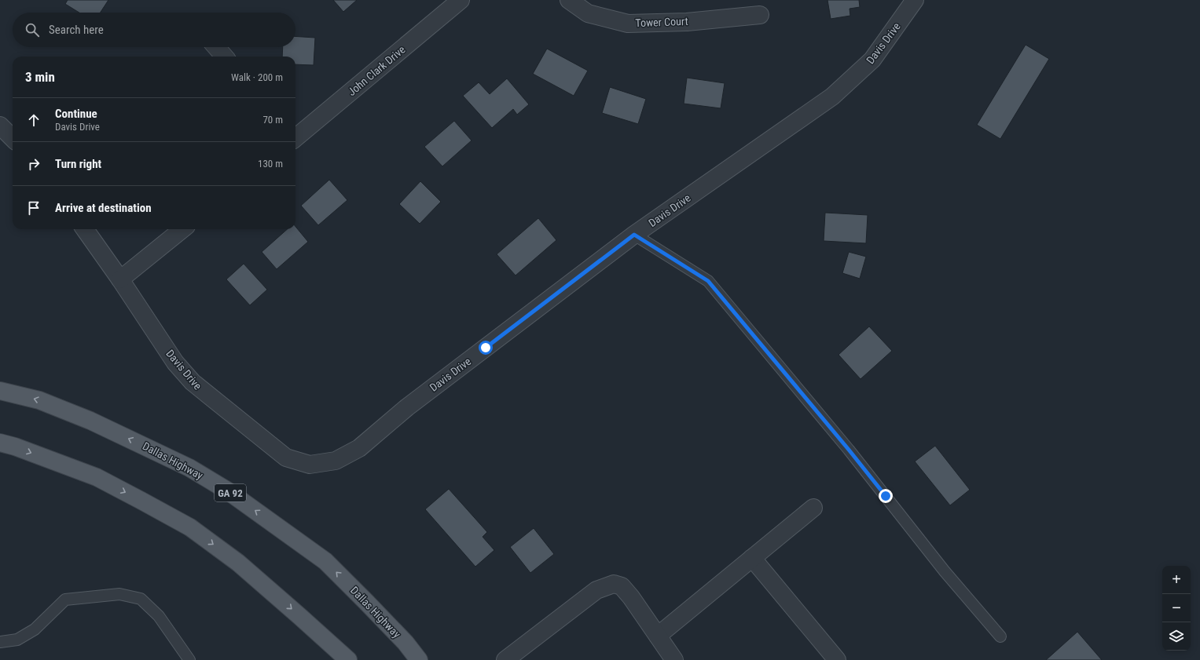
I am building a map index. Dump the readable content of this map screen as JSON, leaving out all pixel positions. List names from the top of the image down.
{
  "streets": {
    "main road": ["Dallas Highway", "GA 92"],
    "street": ["Tower Court", "Davis Drive", "John Clark Drive"]
  },
  "page": {
    "search": "Search here",
    "heading": ["3 min", "Walk · 200 m"],
    "list": [
      ["Continue", "Davis Drive", "70 m"],
      ["Turn right", "130 m"],
      "Arrive at destination"
    ],
    "map_buttons": ["+", "−"]
  }
}
